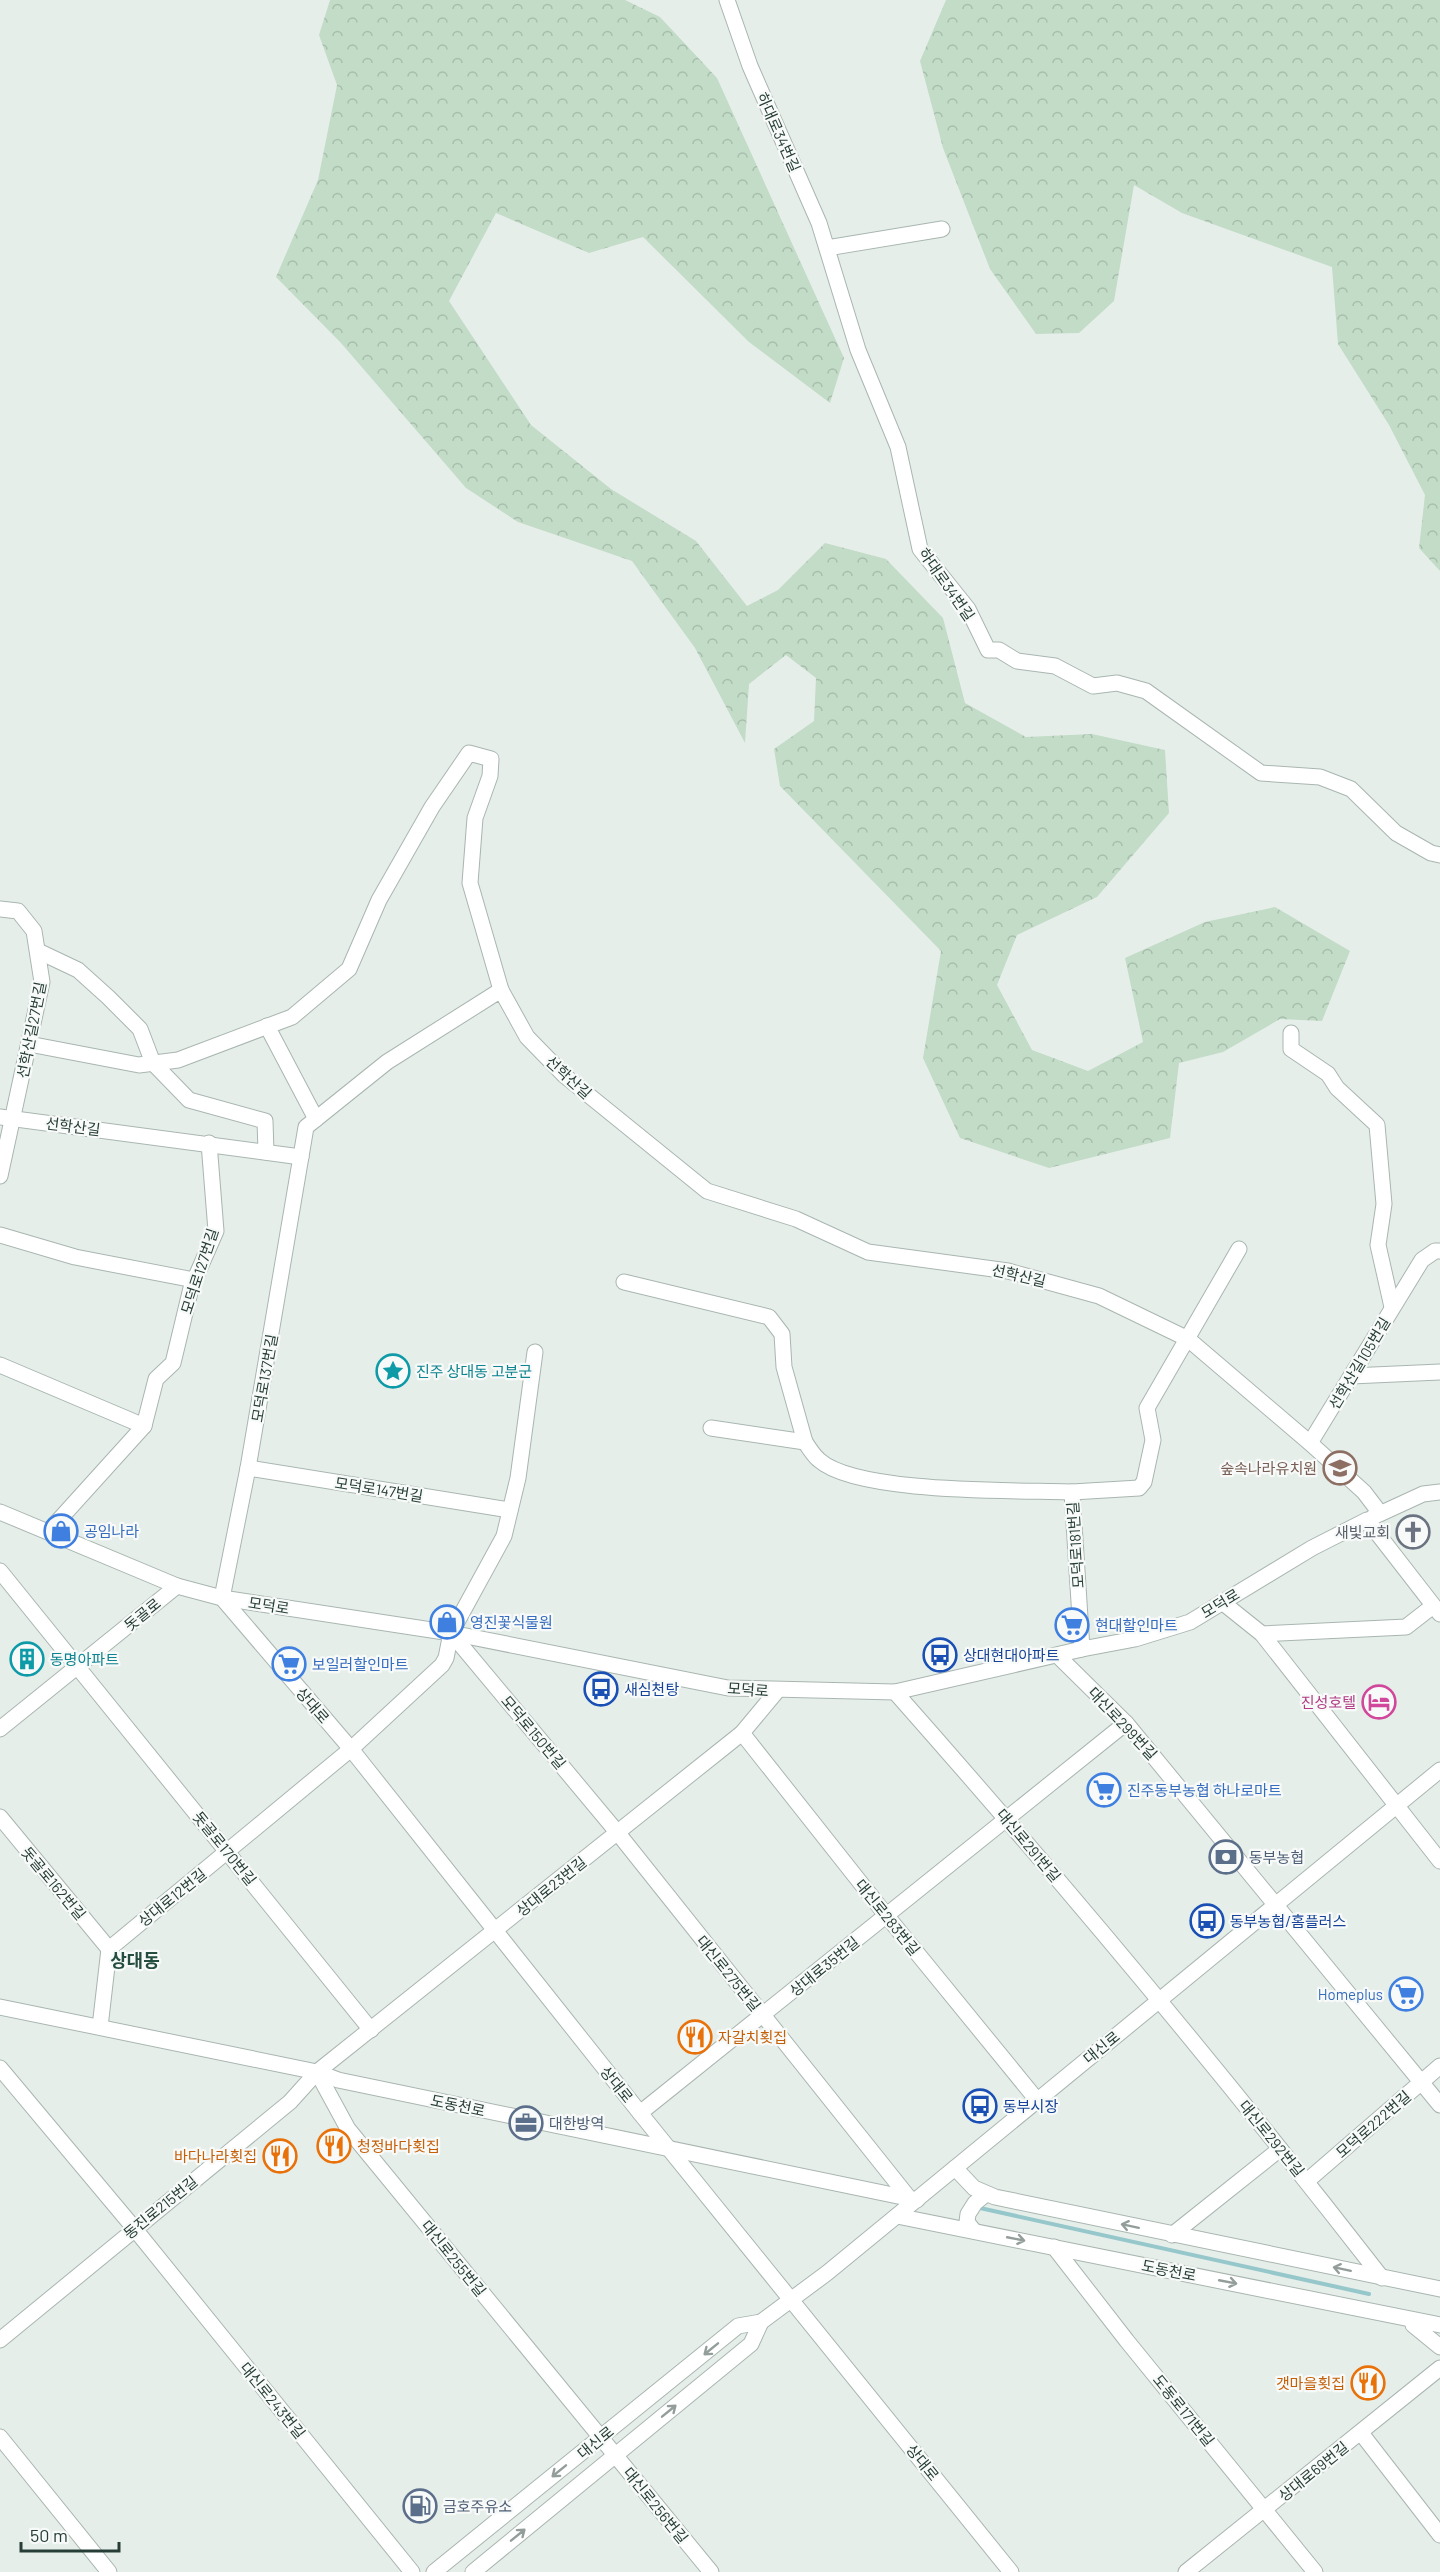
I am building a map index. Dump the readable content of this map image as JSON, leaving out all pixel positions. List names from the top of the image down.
{
  "streets": {
    "street": [
      "하대로34번길",
      "선학산길27번길",
      "선학산길",
      "모덕로127번길",
      "선학산길105번길",
      "모덕로137번길",
      "모덕로147번길",
      "모덕로181번길",
      "모덕로",
      "돗골로",
      "상대로",
      "대신로299번길",
      "모덕로150번길",
      "대신로291번길",
      "돗골로170번길",
      "돗골로162번길",
      "상대로23번길",
      "상대로12번길",
      "대신로283번길",
      "상대로35번길",
      "대신로275번길",
      "대신로",
      "도동천로",
      "모덕로222번길",
      "대신로292번길",
      "동진로215번길",
      "대신로255번길",
      "대신로243번길",
      "도동로171번길",
      "상대로69번길",
      "대신로256번길"
    ]
  },
  "crossings": [
    ["선학산길27번길", "선학산길"],
    ["선학산길", "모덕로127번길"],
    ["선학산길", "선학산길105번길"],
    ["선학산길", "모덕로137번길"],
    ["선학산길", "모덕로181번길"],
    ["선학산길", "모덕로"],
    ["모덕로127번길", "모덕로"],
    ["모덕로137번길", "모덕로147번길"],
    ["모덕로137번길", "모덕로"],
    ["모덕로137번길", "상대로"],
    ["모덕로181번길", "모덕로"],
    ["모덕로", "돗골로"],
    ["모덕로", "상대로"],
    ["모덕로", "대신로299번길"],
    ["모덕로", "모덕로150번길"],
    ["모덕로", "대신로291번길"],
    ["모덕로", "상대로23번길"],
    ["모덕로", "상대로12번길"],
    ["돗골로", "돗골로170번길"],
    ["상대로", "상대로23번길"],
    ["상대로", "상대로12번길"],
    ["상대로", "상대로35번길"],
    ["상대로", "대신로"],
    ["상대로", "도동천로"],
    ["대신로299번길", "상대로35번길"],
    ["대신로299번길", "대신로"],
    ["대신로299번길", "모덕로222번길"],
    ["모덕로150번길", "상대로23번길"],
    ["모덕로150번길", "상대로12번길"],
    ["모덕로150번길", "대신로275번길"],
    ["대신로291번길", "상대로35번길"],
    ["대신로291번길", "대신로"],
    ["대신로291번길", "대신로292번길"],
    ["돗골로170번길", "상대로23번길"],
    ["돗골로170번길", "상대로12번길"],
    ["돗골로162번길", "상대로12번길"],
    ["상대로23번길", "대신로283번길"],
    ["상대로23번길", "대신로275번길"],
    ["상대로23번길", "도동천로"],
    ["상대로23번길", "동진로215번길"],
    ["상대로23번길", "대신로255번길"],
    ["대신로283번길", "상대로35번길"],
    ["대신로283번길", "대신로"],
    ["상대로35번길", "대신로275번길"],
    ["대신로275번길", "대신로"],
    ["대신로275번길", "도동천로"],
    ["대신로", "도동천로"],
    ["대신로", "대신로292번길"],
    ["대신로", "대신로255번길"],
    ["대신로", "대신로256번길"],
    ["도동천로", "동진로215번길"],
    ["도동천로", "대신로255번길"],
    ["도동천로", "도동로171번길"],
    ["모덕로222번길", "대신로292번길"],
    ["동진로215번길", "대신로255번길"],
    ["동진로215번길", "대신로243번길"],
    ["대신로255번길", "대신로256번길"],
    ["도동로171번길", "상대로69번길"]
  ],
  "districts": ["상대동"],
  "places": {
    "place": ["진주 상대동 고분군"],
    "school or university": ["숲속나라유치원"],
    "shop": ["공임나라", "영진꽃식물원"],
    "church": ["새빛교회"],
    "supermarket": [
      "현대할인마트",
      "보일러할인마트",
      "진주동부농협 하나로마트",
      "Homeplus"
    ],
    "bus stop": [
      "상대현대아파트",
      "새심천탕",
      "동부농협/홈플러스",
      "동부시장"
    ],
    "building": ["동명아파트"],
    "hotel": ["진성호텔"],
    "bank": ["동부농협"],
    "restaurant": [
      "자갈치횟집",
      "청정바다횟집",
      "바다나라횟집",
      "갯마을횟집"
    ],
    "office": ["대한방역"],
    "fuel station": ["금호주유소"]
  },
  "scale_bar": "50 m"
}
